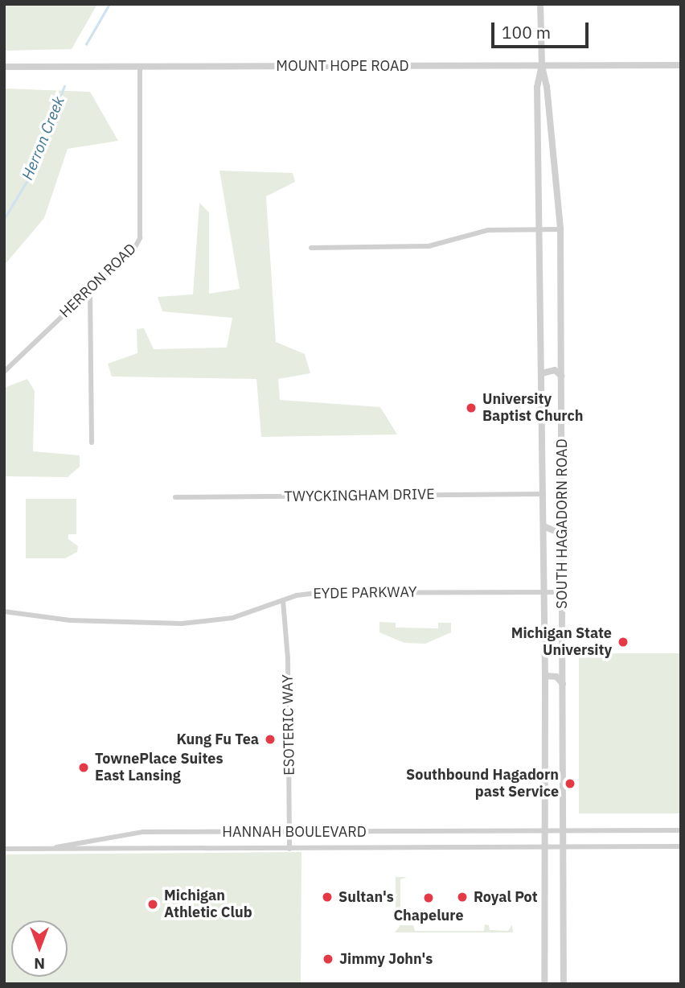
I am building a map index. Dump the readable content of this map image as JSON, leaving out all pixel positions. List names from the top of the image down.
{
  "streets": {
    "street": [
      "MOUNT HOPE ROAD",
      "HERRON ROAD",
      "TWYCKINGHAM DRIVE",
      "SOUTH HAGADORN ROAD",
      "EYDE PARKWAY",
      "ESOTERIC WAY",
      "HANNAH BOULEVARD"
    ]
  },
  "crossings": [
    ["MOUNT HOPE ROAD", "HERRON ROAD"],
    ["MOUNT HOPE ROAD", "SOUTH HAGADORN ROAD"],
    ["TWYCKINGHAM DRIVE", "SOUTH HAGADORN ROAD"],
    ["SOUTH HAGADORN ROAD", "EYDE PARKWAY"],
    ["SOUTH HAGADORN ROAD", "HANNAH BOULEVARD"],
    ["EYDE PARKWAY", "ESOTERIC WAY"],
    ["ESOTERIC WAY", "HANNAH BOULEVARD"]
  ],
  "water": ["Herron Creek"],
  "places": [
    "University Baptist Church",
    "Michigan State University",
    "Kung Fu Tea",
    "TownePlace Suites East Lansing",
    "Southbound Hagadorn past Service",
    "Sultan's",
    "Royal Pot",
    "Chapelure",
    "Michigan Athletic Club",
    "Jimmy John's"
  ],
  "scale_bar": "100 m",
  "north": "bottom"
}
